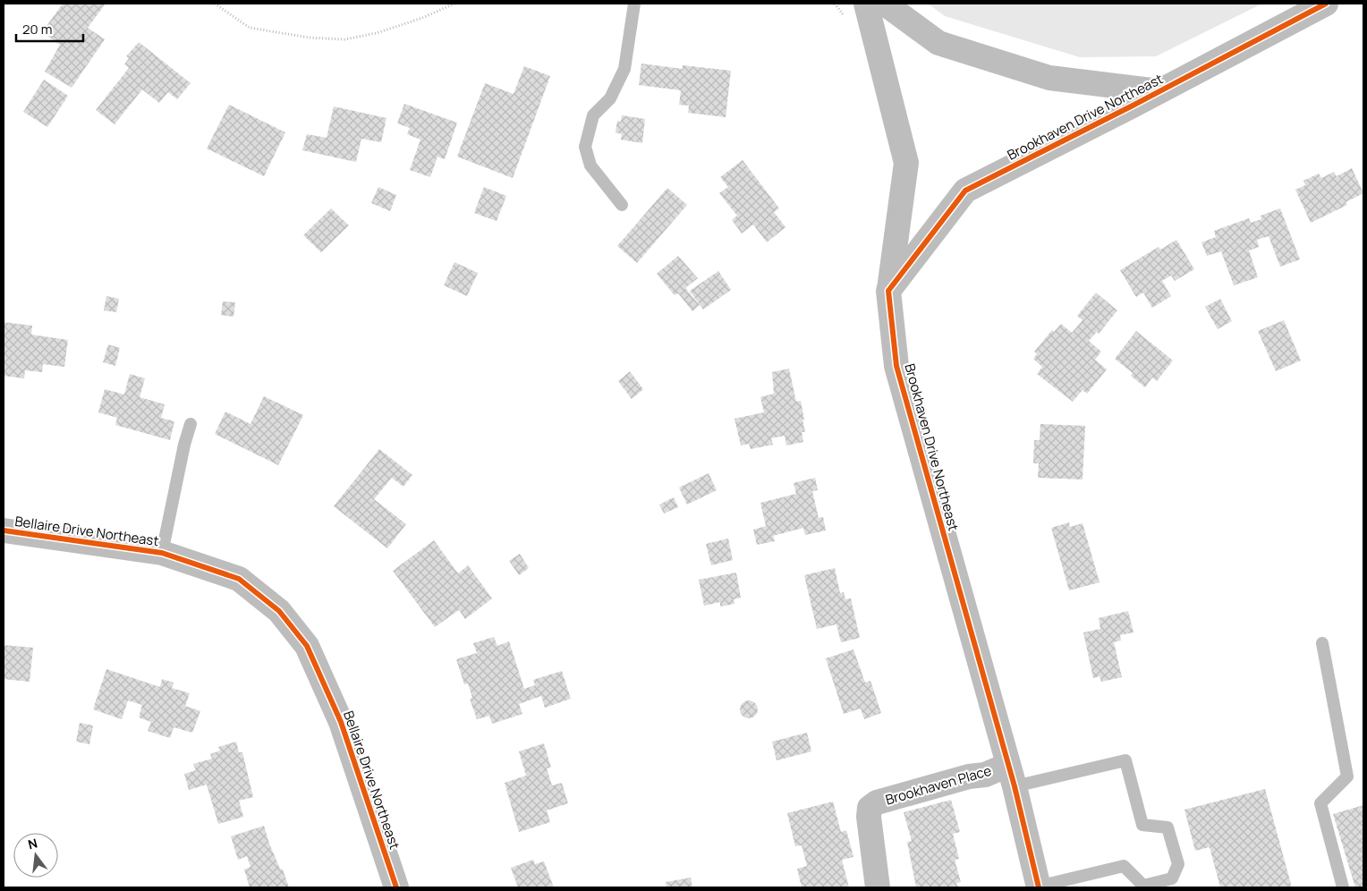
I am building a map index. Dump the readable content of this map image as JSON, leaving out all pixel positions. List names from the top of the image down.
{
  "streets": {
    "street": ["Brookhaven Drive Northeast", "Bellaire Drive Northeast", "Brookhaven Place"]
  },
  "crossings": [
    ["Brookhaven Drive Northeast", "Brookhaven Place"]
  ],
  "scale_bar": "20 m",
  "north": "top"
}
